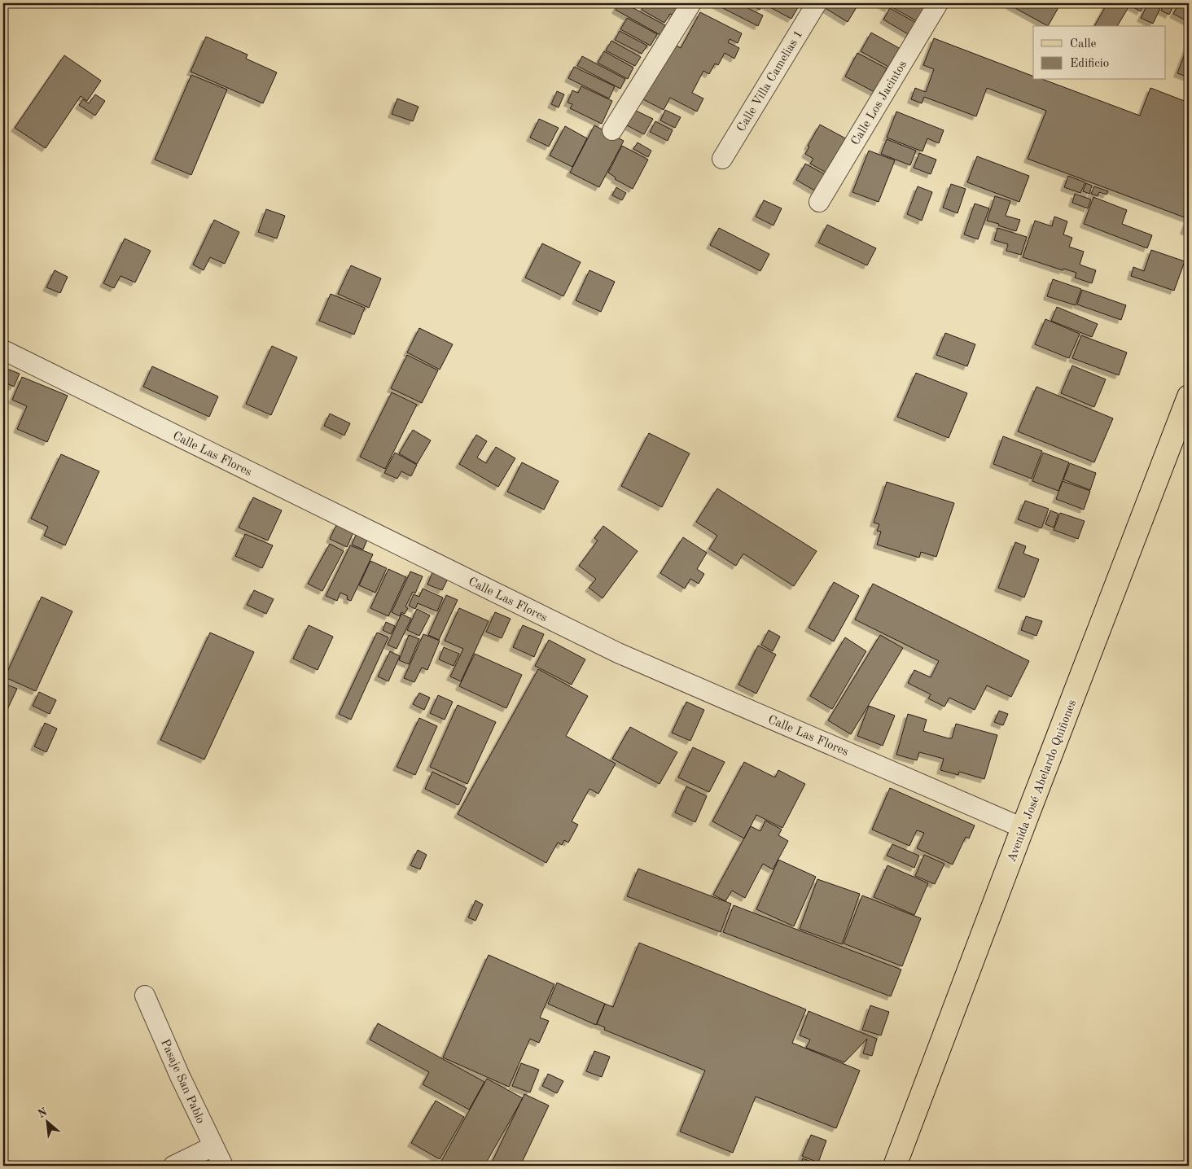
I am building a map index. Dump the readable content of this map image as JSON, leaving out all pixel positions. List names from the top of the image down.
{
  "streets": {
    "main road": ["Avenida José Abelardo Quiñones"],
    "street": [
      "Calle Villa Camelias 1",
      "Calle Los Jacintos",
      "Calle Las Flores",
      "Pasaje San Pablo"
    ]
  },
  "crossings": [
    ["Calle Las Flores", "Avenida José Abelardo Quiñones"]
  ],
  "legend": ["Calle", "Edificio"],
  "north": "top left"
}
